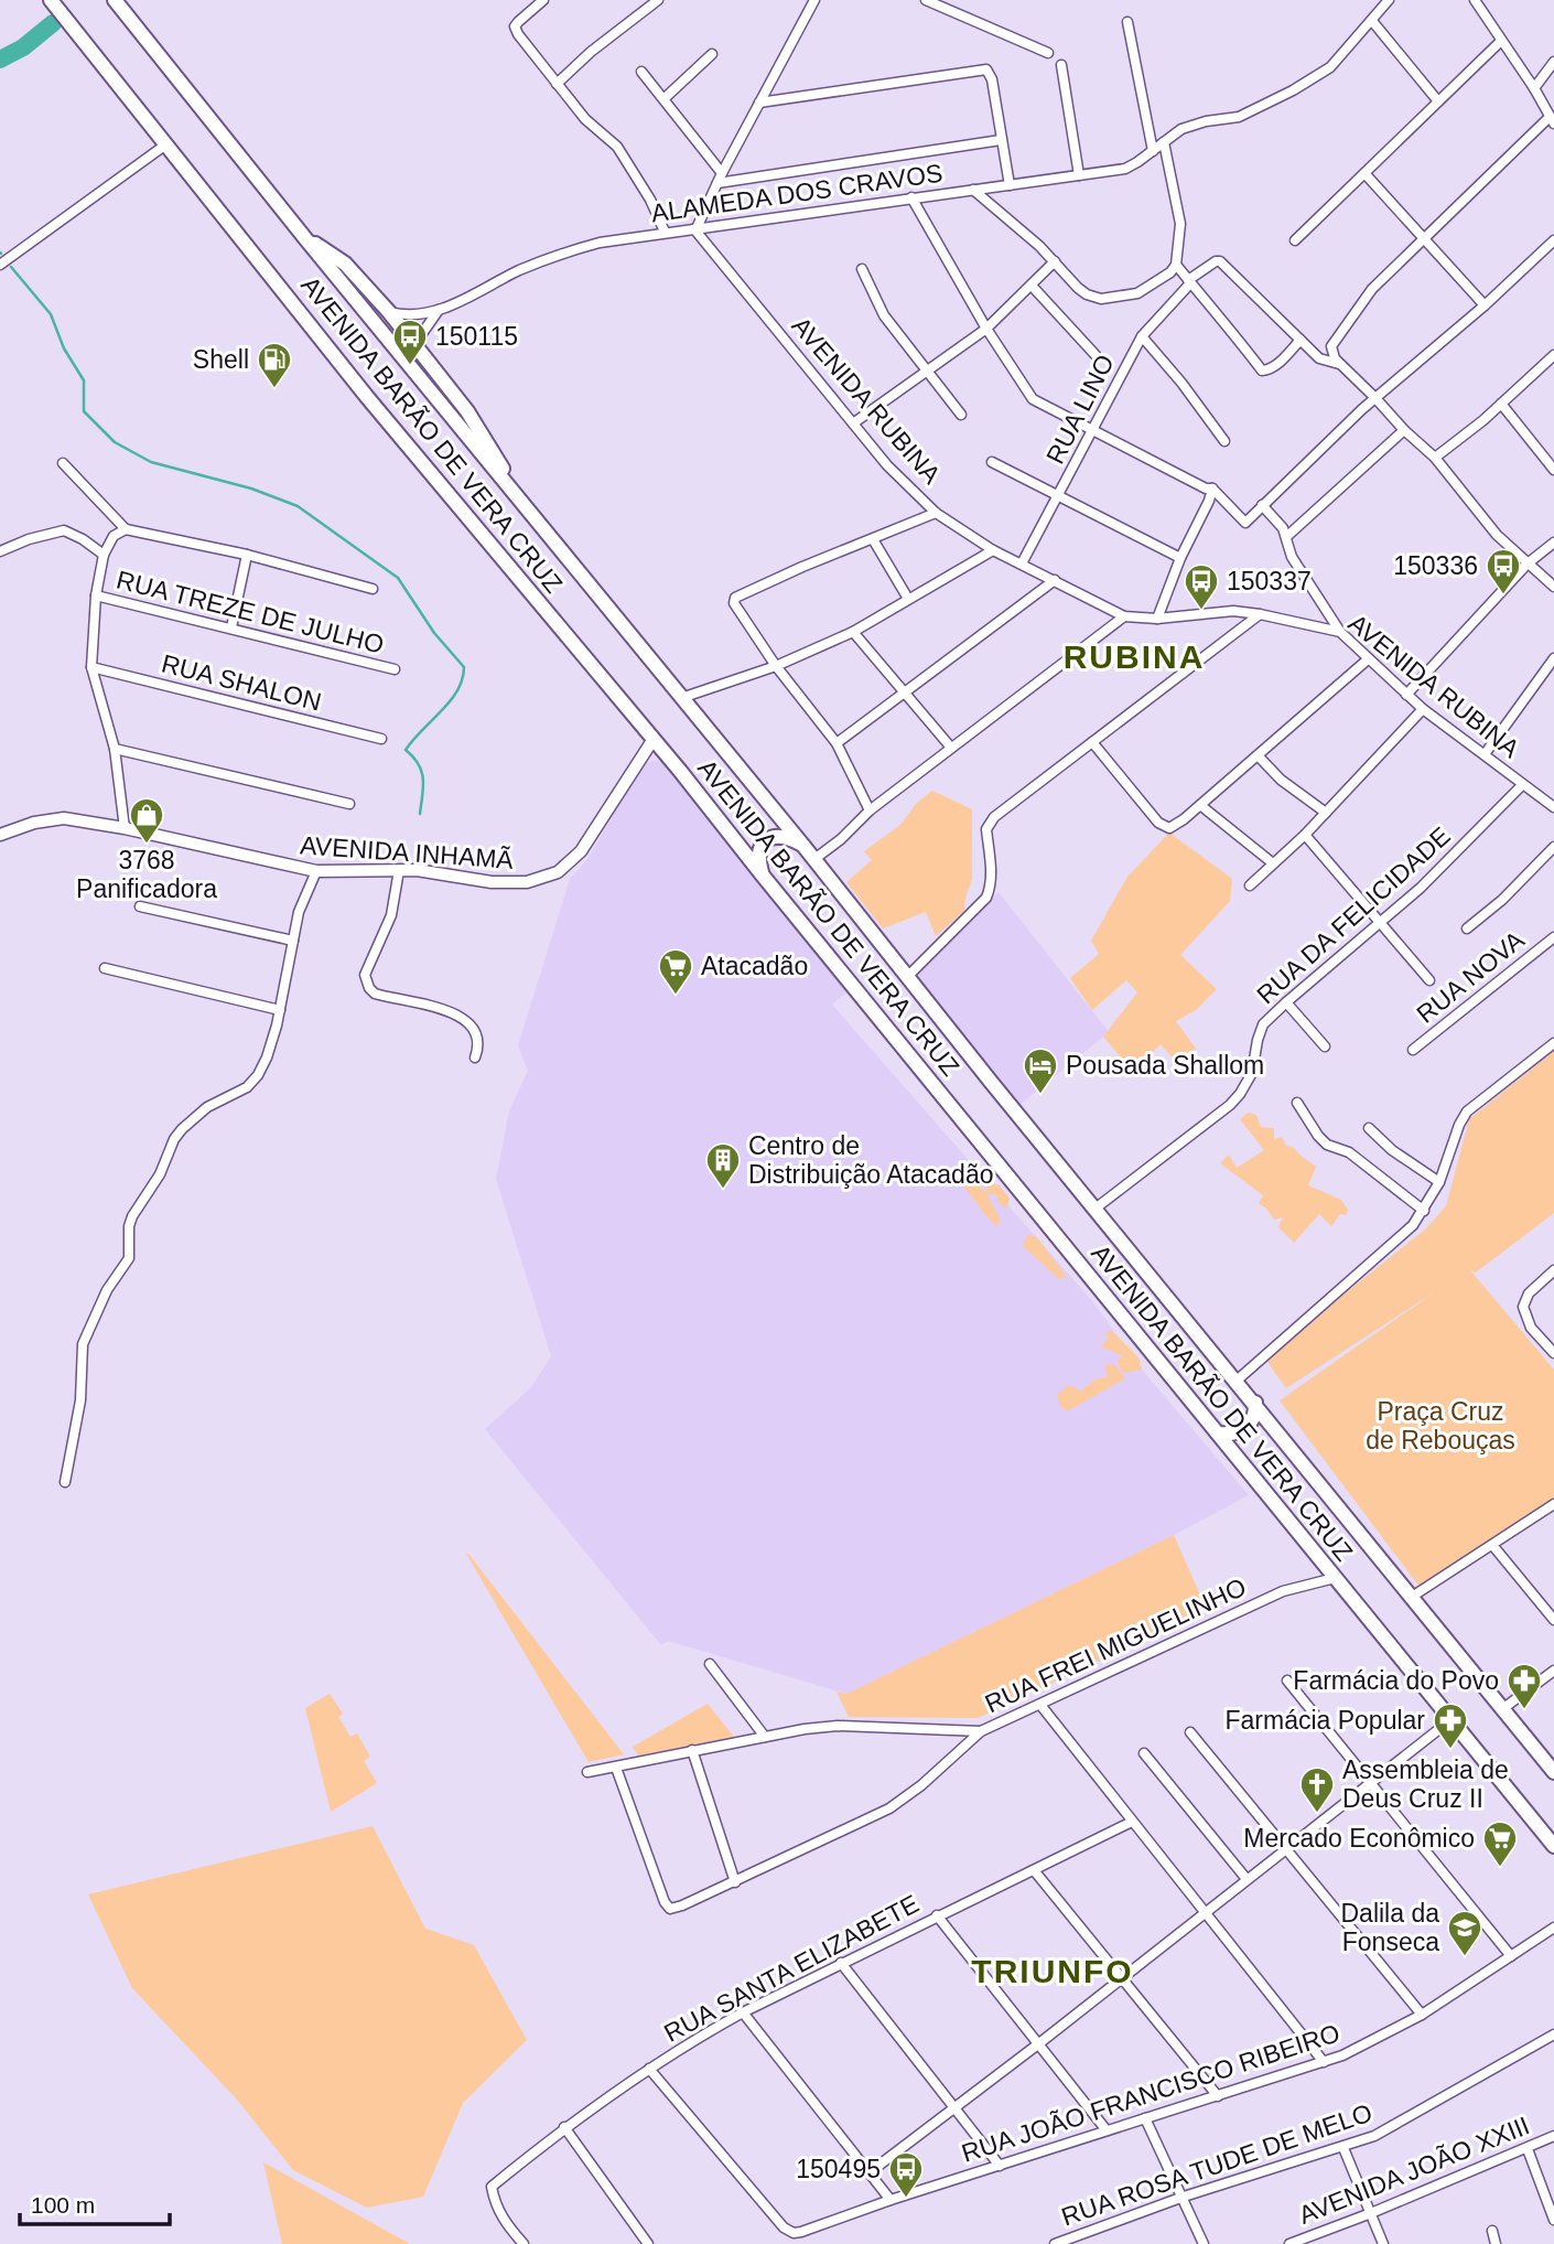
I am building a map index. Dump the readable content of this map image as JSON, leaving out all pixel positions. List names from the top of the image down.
{
  "streets": {
    "highway": ["AVENIDA BARÃO DE VERA CRUZ"],
    "street": [
      "ALAMEDA DOS CRAVOS",
      "AVENIDA RUBINA",
      "RUA LINO",
      "RUA TREZE DE JULHO",
      "RUA SHALON",
      "AVENIDA INHAMÃ",
      "RUA DA FELICIDADE",
      "RUA NOVA",
      "RUA FREI MIGUELINHO",
      "RUA SANTA ELIZABETE",
      "RUA JOÃO FRANCISCO RIBEIRO",
      "RUA ROSA TUDE DE MELO",
      "AVENIDA JOÃO XXIII"
    ]
  },
  "crossings": [
    ["ALAMEDA DOS CRAVOS", "AVENIDA RUBINA"],
    ["AVENIDA RUBINA", "RUA LINO"],
    ["AVENIDA RUBINA", "RUA DA FELICIDADE"],
    ["AVENIDA BARÃO DE VERA CRUZ", "AVENIDA INHAMÃ"],
    ["AVENIDA BARÃO DE VERA CRUZ", "RUA DA FELICIDADE"],
    ["AVENIDA BARÃO DE VERA CRUZ", "RUA FREI MIGUELINHO"],
    ["RUA SANTA ELIZABETE", "RUA JOÃO FRANCISCO RIBEIRO"]
  ],
  "districts": ["RUBINA", "TRIUNFO"],
  "parks": ["Praça Cruz de Rebouças"],
  "places": {
    "bus stop": [
      "150115",
      "150336",
      "150337",
      "150495"
    ],
    "fuel station": ["Shell"],
    "shop": ["3768 Panificadora"],
    "supermarket": ["Atacadão", "Mercado Econômico"],
    "hotel": ["Pousada Shallom"],
    "building": ["Centro de Distribuição Atacadão"],
    "pharmacy": ["Farmácia do Povo", "Farmácia Popular"],
    "church": ["Assembleia de Deus Cruz II"],
    "school or university": ["Dalila da Fonseca"]
  },
  "scale_bar": "100 m"
}
